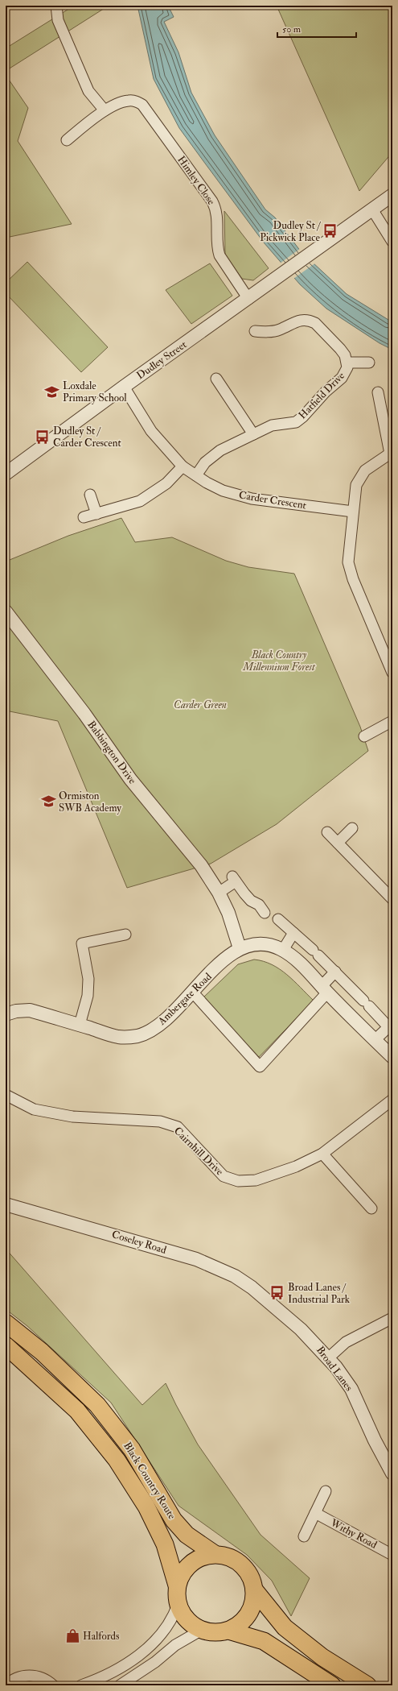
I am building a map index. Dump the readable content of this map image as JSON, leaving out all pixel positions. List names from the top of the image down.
{
  "streets": {
    "highway": ["Black Country Route"],
    "street": [
      "Himley Close",
      "Dudley Street",
      "Hatfield Drive",
      "Carder Crescent",
      "Babbington Drive",
      "Ambergate Road",
      "Cairnhill Drive",
      "Coseley Road",
      "Broad Lanes",
      "Withy Road"
    ]
  },
  "crossings": [
    ["Himley Close", "Dudley Street"],
    ["Dudley Street", "Carder Crescent"],
    ["Hatfield Drive", "Carder Crescent"],
    ["Babbington Drive", "Ambergate Road"],
    ["Coseley Road", "Broad Lanes"]
  ],
  "parks": ["Black Country Millennium Forest", "Carder Green"],
  "places": {
    "bus stop": ["Dudley St / Pickwick Place", "Dudley St / Carder Crescent", "Broad Lanes / Industrial Park"],
    "school or university": ["Loxdale Primary School", "Ormiston SWB Academy"],
    "shop": ["Halfords"]
  },
  "scale_bar": "50 m"
}
